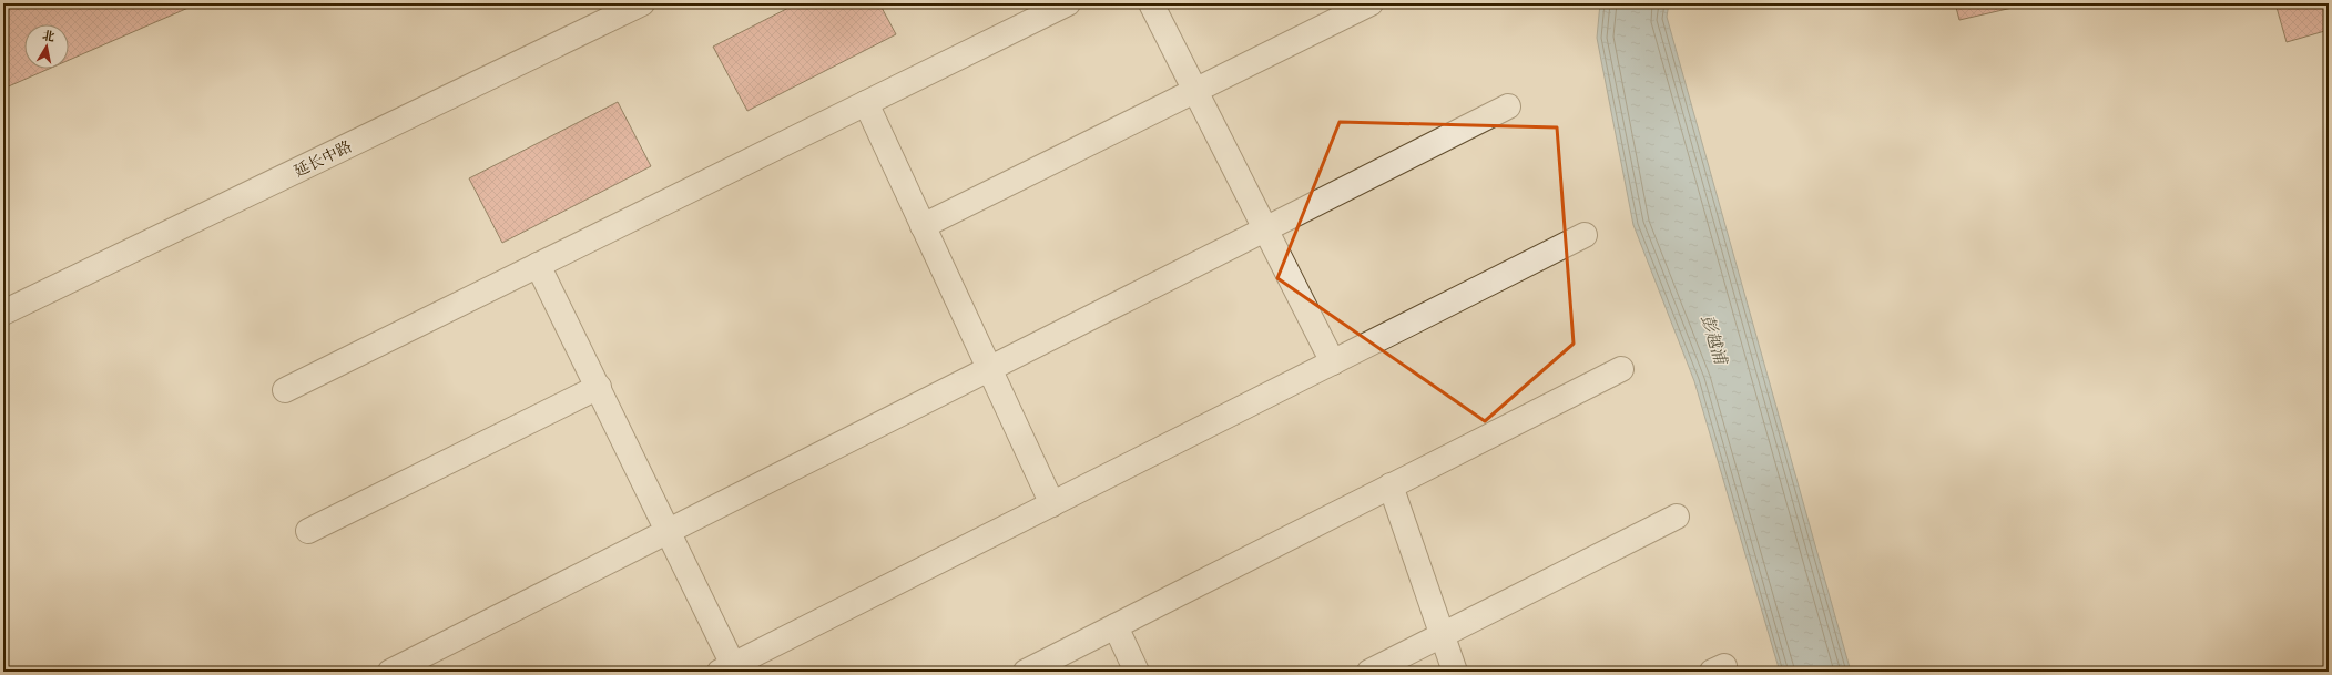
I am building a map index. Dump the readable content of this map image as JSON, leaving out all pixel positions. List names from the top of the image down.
{
  "streets": {
    "street": ["延长中路"]
  },
  "water": ["彭越浦"],
  "north": "top"
}
